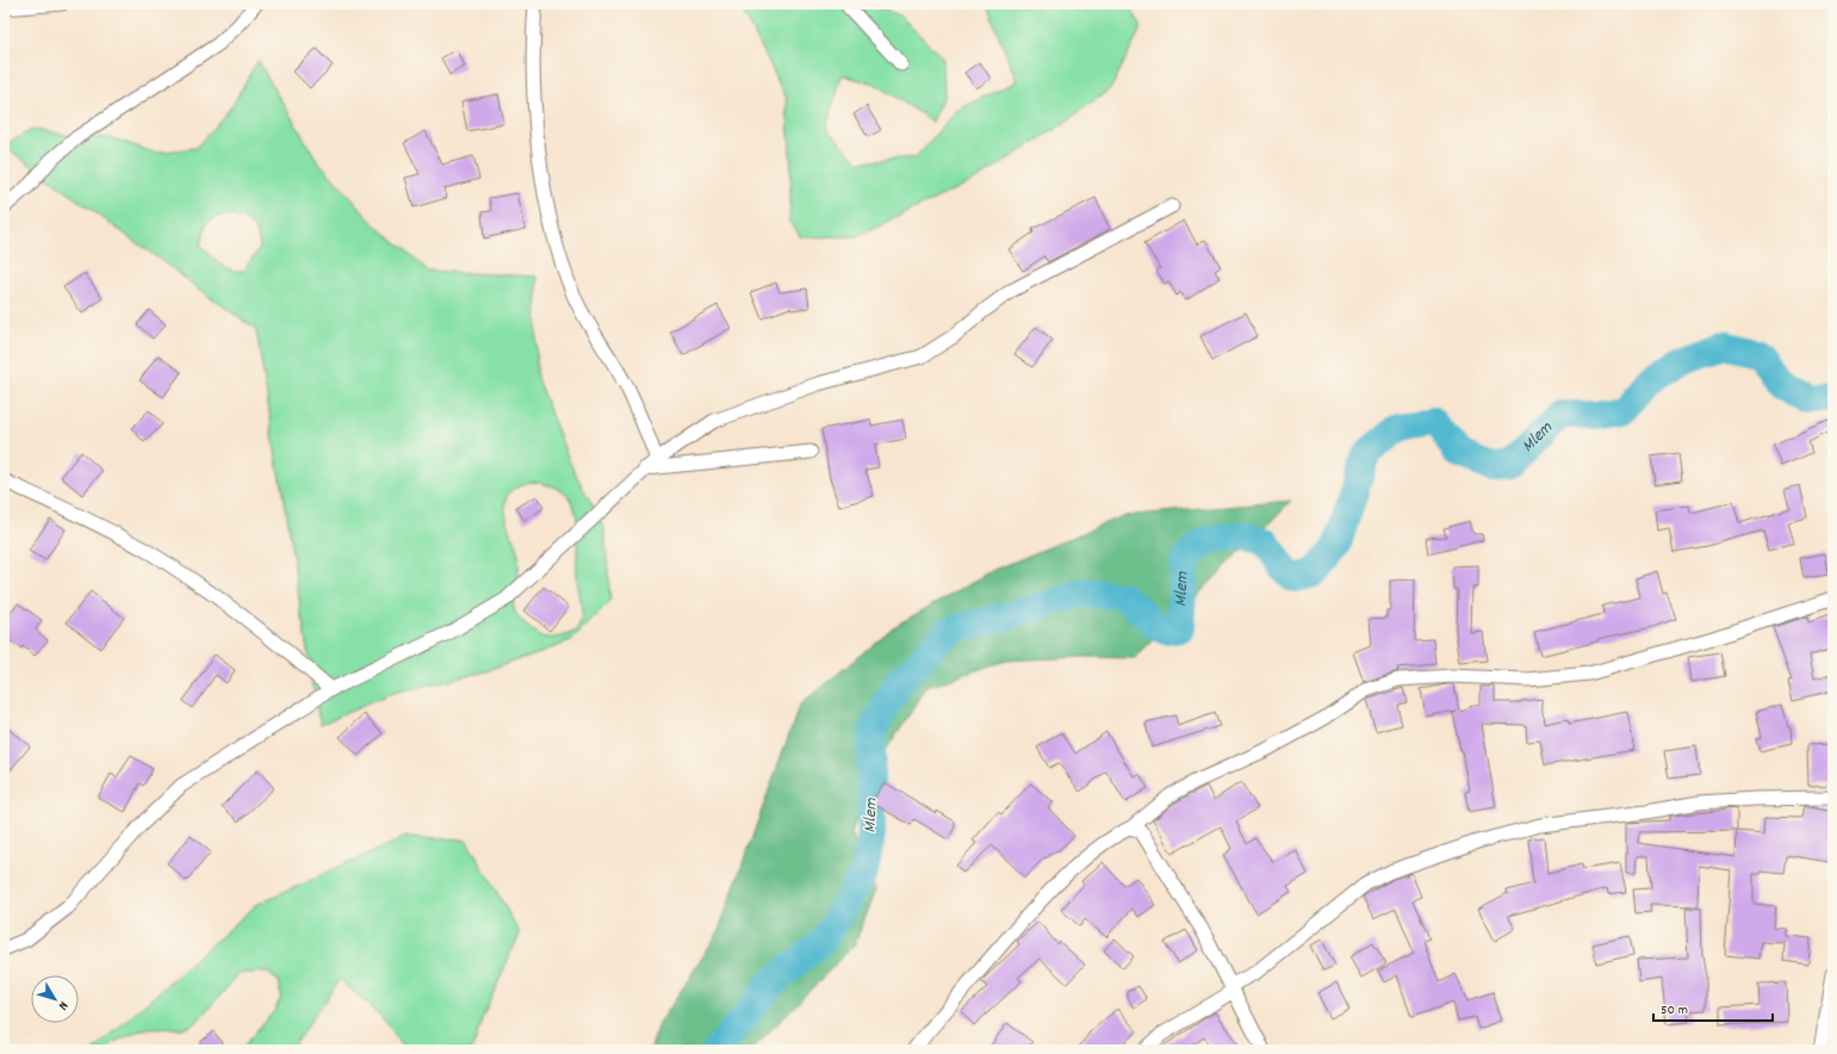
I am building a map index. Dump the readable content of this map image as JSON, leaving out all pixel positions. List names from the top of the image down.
{
  "water": ["Mlem"],
  "scale_bar": "50 m",
  "north": "bottom right"
}
